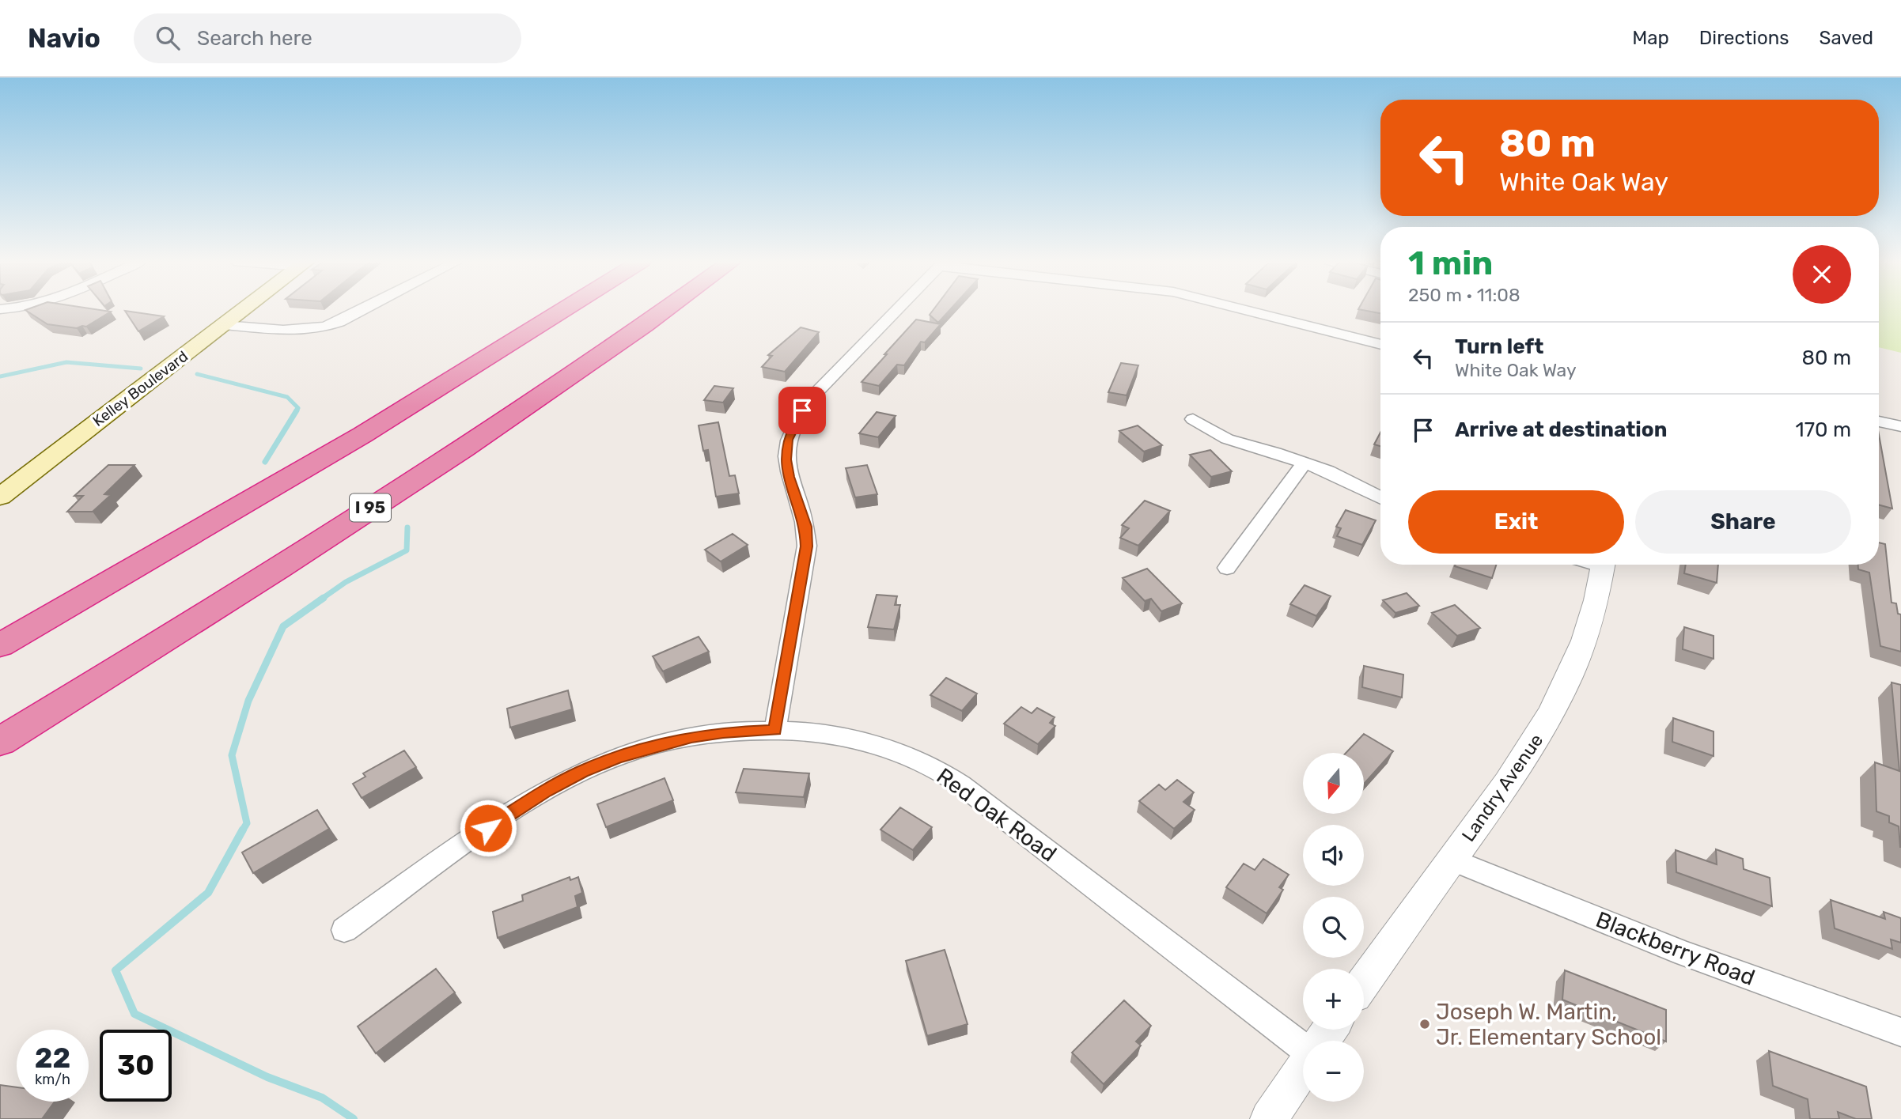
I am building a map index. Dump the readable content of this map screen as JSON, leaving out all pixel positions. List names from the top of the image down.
{
  "streets": {
    "highway": ["I 95"],
    "main road": ["Kelley Boulevard"],
    "street": ["Landry Avenue", "Red Oak Road", "Blackberry Road"]
  },
  "crossings": [
    ["Landry Avenue", "Blackberry Road"]
  ],
  "places": ["Joseph W. Martin, Jr. Elementary School"],
  "north": "bottom",
  "page": {
    "header": "Navio",
    "search": "Search here",
    "nav": ["Map", "Directions", "Saved"],
    "turn": ["80 m", "White Oak Way"],
    "heading": ["1 min", "250 m · 11:08"],
    "list": [
      {
        "name": "Turn left",
        "note": "White Oak Way",
        "value": "80 m"
      },
      {
        "name": "Arrive at destination",
        "value": "170 m"
      }
    ],
    "buttons": ["Exit", "Share"],
    "map_buttons": ["+", "−"],
    "speed": "22 km/h",
    "limit": "30"
  }
}
